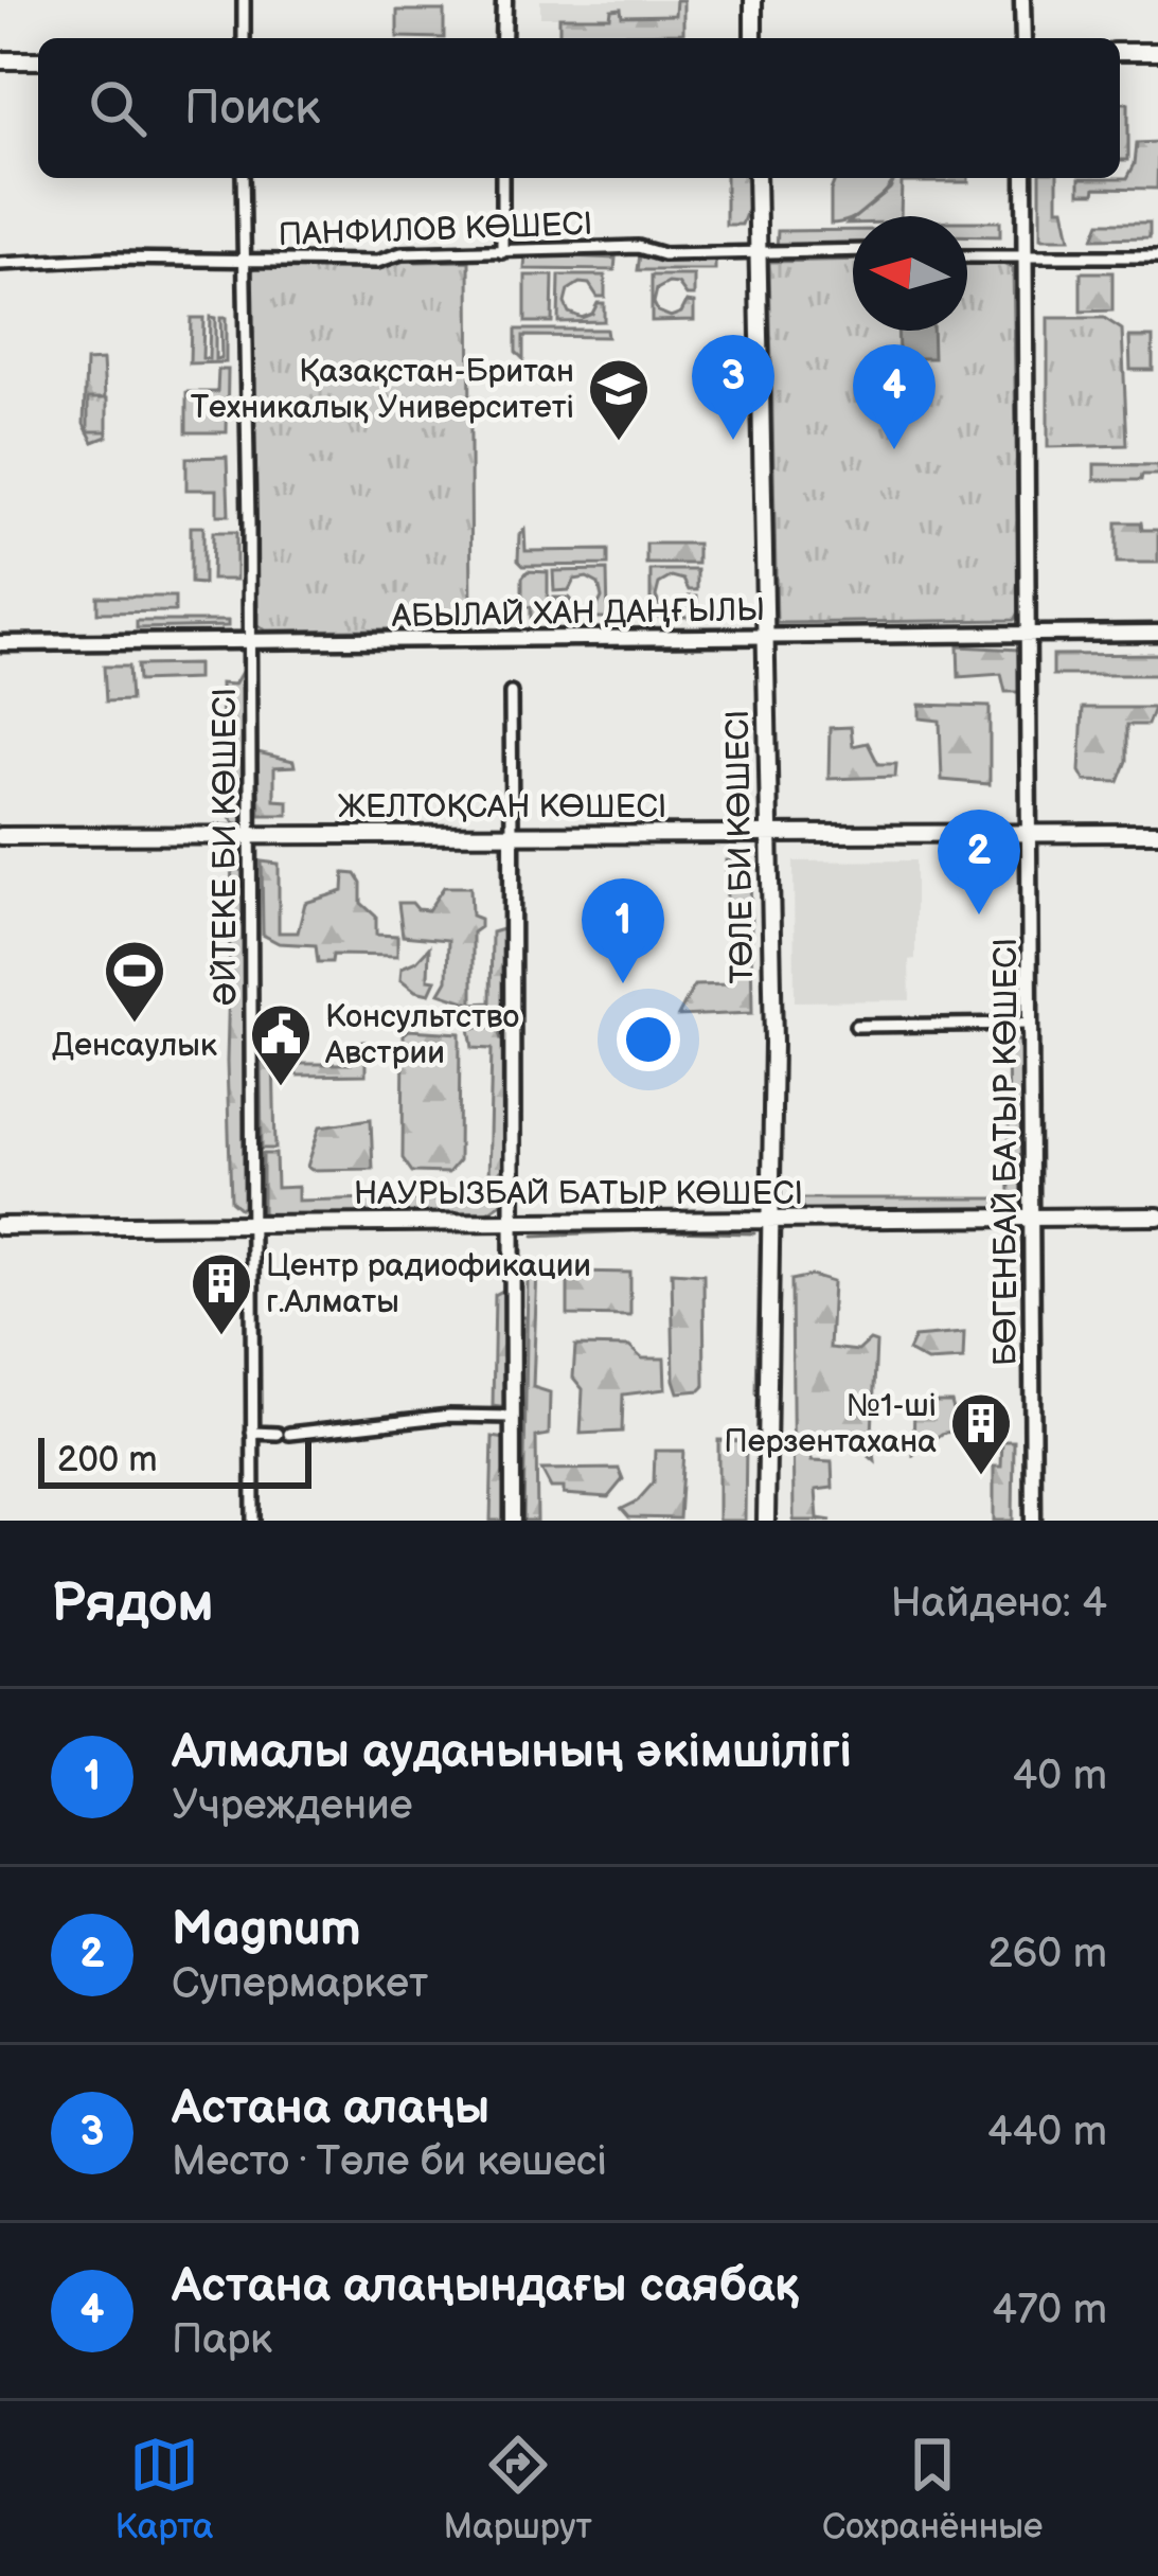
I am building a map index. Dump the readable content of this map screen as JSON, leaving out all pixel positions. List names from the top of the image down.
{
  "streets": {
    "main road": ["ЖЕЛТОҚСАН КӨШЕСІ", "ТӨЛЕ БИ КӨШЕСІ", "НАУРЫЗБАЙ БАТЫР КӨШЕСІ"],
    "street": [
      "ПАНФИЛОВ КӨШЕСІ",
      "АБЫЛАЙ ХАН ДАҢҒЫЛЫ",
      "ӘЙТЕКЕ БИ КӨШЕСІ",
      "БӨГЕНБАЙ БАТЫР КӨШЕСІ"
    ]
  },
  "crossings": [
    ["ПАНФИЛОВ КӨШЕСІ", "ӘЙТЕКЕ БИ КӨШЕСІ"],
    ["ПАНФИЛОВ КӨШЕСІ", "ТӨЛЕ БИ КӨШЕСІ"],
    ["АБЫЛАЙ ХАН ДАҢҒЫЛЫ", "ӘЙТЕКЕ БИ КӨШЕСІ"],
    ["АБЫЛАЙ ХАН ДАҢҒЫЛЫ", "ТӨЛЕ БИ КӨШЕСІ"],
    ["АБЫЛАЙ ХАН ДАҢҒЫЛЫ", "БӨГЕНБАЙ БАТЫР КӨШЕСІ"],
    ["ЖЕЛТОҚСАН КӨШЕСІ", "ӘЙТЕКЕ БИ КӨШЕСІ"],
    ["ЖЕЛТОҚСАН КӨШЕСІ", "ТӨЛЕ БИ КӨШЕСІ"],
    ["ЖЕЛТОҚСАН КӨШЕСІ", "БӨГЕНБАЙ БАТЫР КӨШЕСІ"],
    ["ӘЙТЕКЕ БИ КӨШЕСІ", "НАУРЫЗБАЙ БАТЫР КӨШЕСІ"],
    ["ТӨЛЕ БИ КӨШЕСІ", "НАУРЫЗБАЙ БАТЫР КӨШЕСІ"],
    ["БӨГЕНБАЙ БАТЫР КӨШЕСІ", "НАУРЫЗБАЙ БАТЫР КӨШЕСІ"]
  ],
  "places": {
    "school or university": ["Қазақстан-Британ Техникалық Университеті"],
    "sports": ["Денсаулык"],
    "public building": ["Консультство Австрии"],
    "building": ["Центр радиофикации г.Алматы", "№1-ші Перзентахана"]
  },
  "scale_bar": "200 m",
  "north": "left",
  "page": {
    "search": "Поиск",
    "pins": [
      "3",
      "4",
      "2",
      "1"
    ],
    "scale": "200 m",
    "heading": ["Рядом", "Найдено: 4"],
    "list": [
      {
        "mark": "1",
        "name": "Алмалы ауданының әкімшілігі",
        "note": "Учреждение",
        "value": "40 m"
      },
      {
        "mark": "2",
        "name": "Magnum",
        "note": "Супермаркет",
        "value": "260 m"
      },
      {
        "mark": "3",
        "name": "Астана алаңы",
        "note": "Место · Төле би көшесі",
        "value": "440 m"
      },
      {
        "mark": "4",
        "name": "Астана алаңындағы саябақ",
        "note": "Парк",
        "value": "470 m"
      }
    ],
    "nav": ["Карта", "Маршрут", "Сохранённые"]
  }
}
